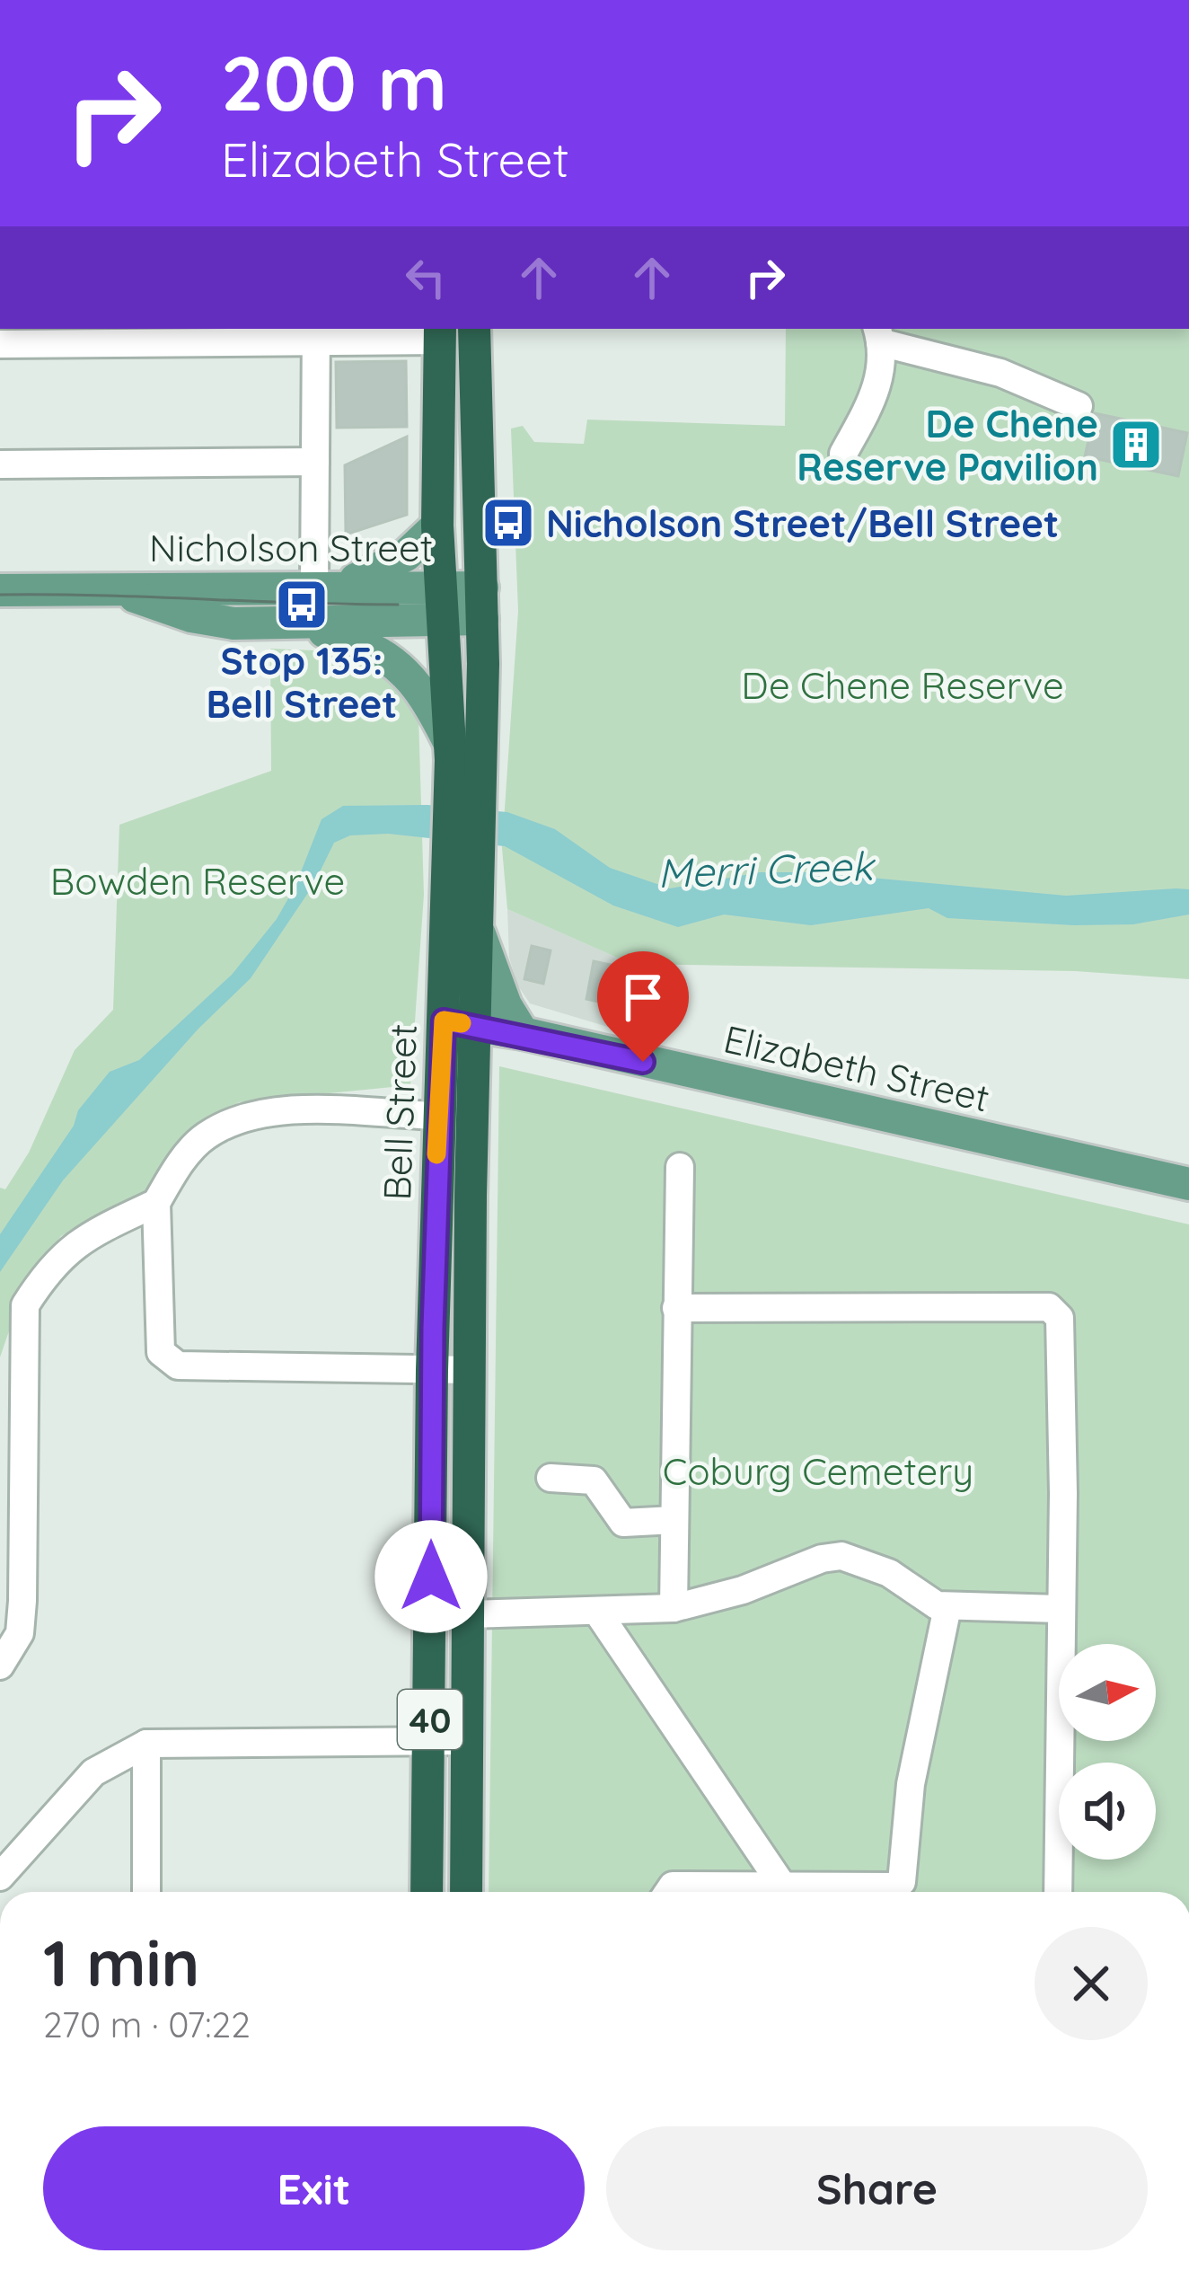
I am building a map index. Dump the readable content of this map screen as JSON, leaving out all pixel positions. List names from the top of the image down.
{
  "streets": {
    "highway": ["Bell Street", "40"],
    "main road": ["Nicholson Street", "Elizabeth Street"]
  },
  "crossings": [
    ["Nicholson Street", "Bell Street"],
    ["Elizabeth Street", "Bell Street"]
  ],
  "water": ["Merri Creek"],
  "parks": ["De Chene Reserve", "Bowden Reserve", "Coburg Cemetery"],
  "places": {
    "building": ["De Chene Reserve Pavilion"],
    "bus stop": ["Nicholson Street/Bell Street", "Stop 135: Bell Street"]
  },
  "north": "right",
  "page": {
    "turn": ["200 m", "Elizabeth Street"],
    "heading": ["1 min", "270 m · 07:22"],
    "buttons": ["Exit", "Share"]
  }
}
